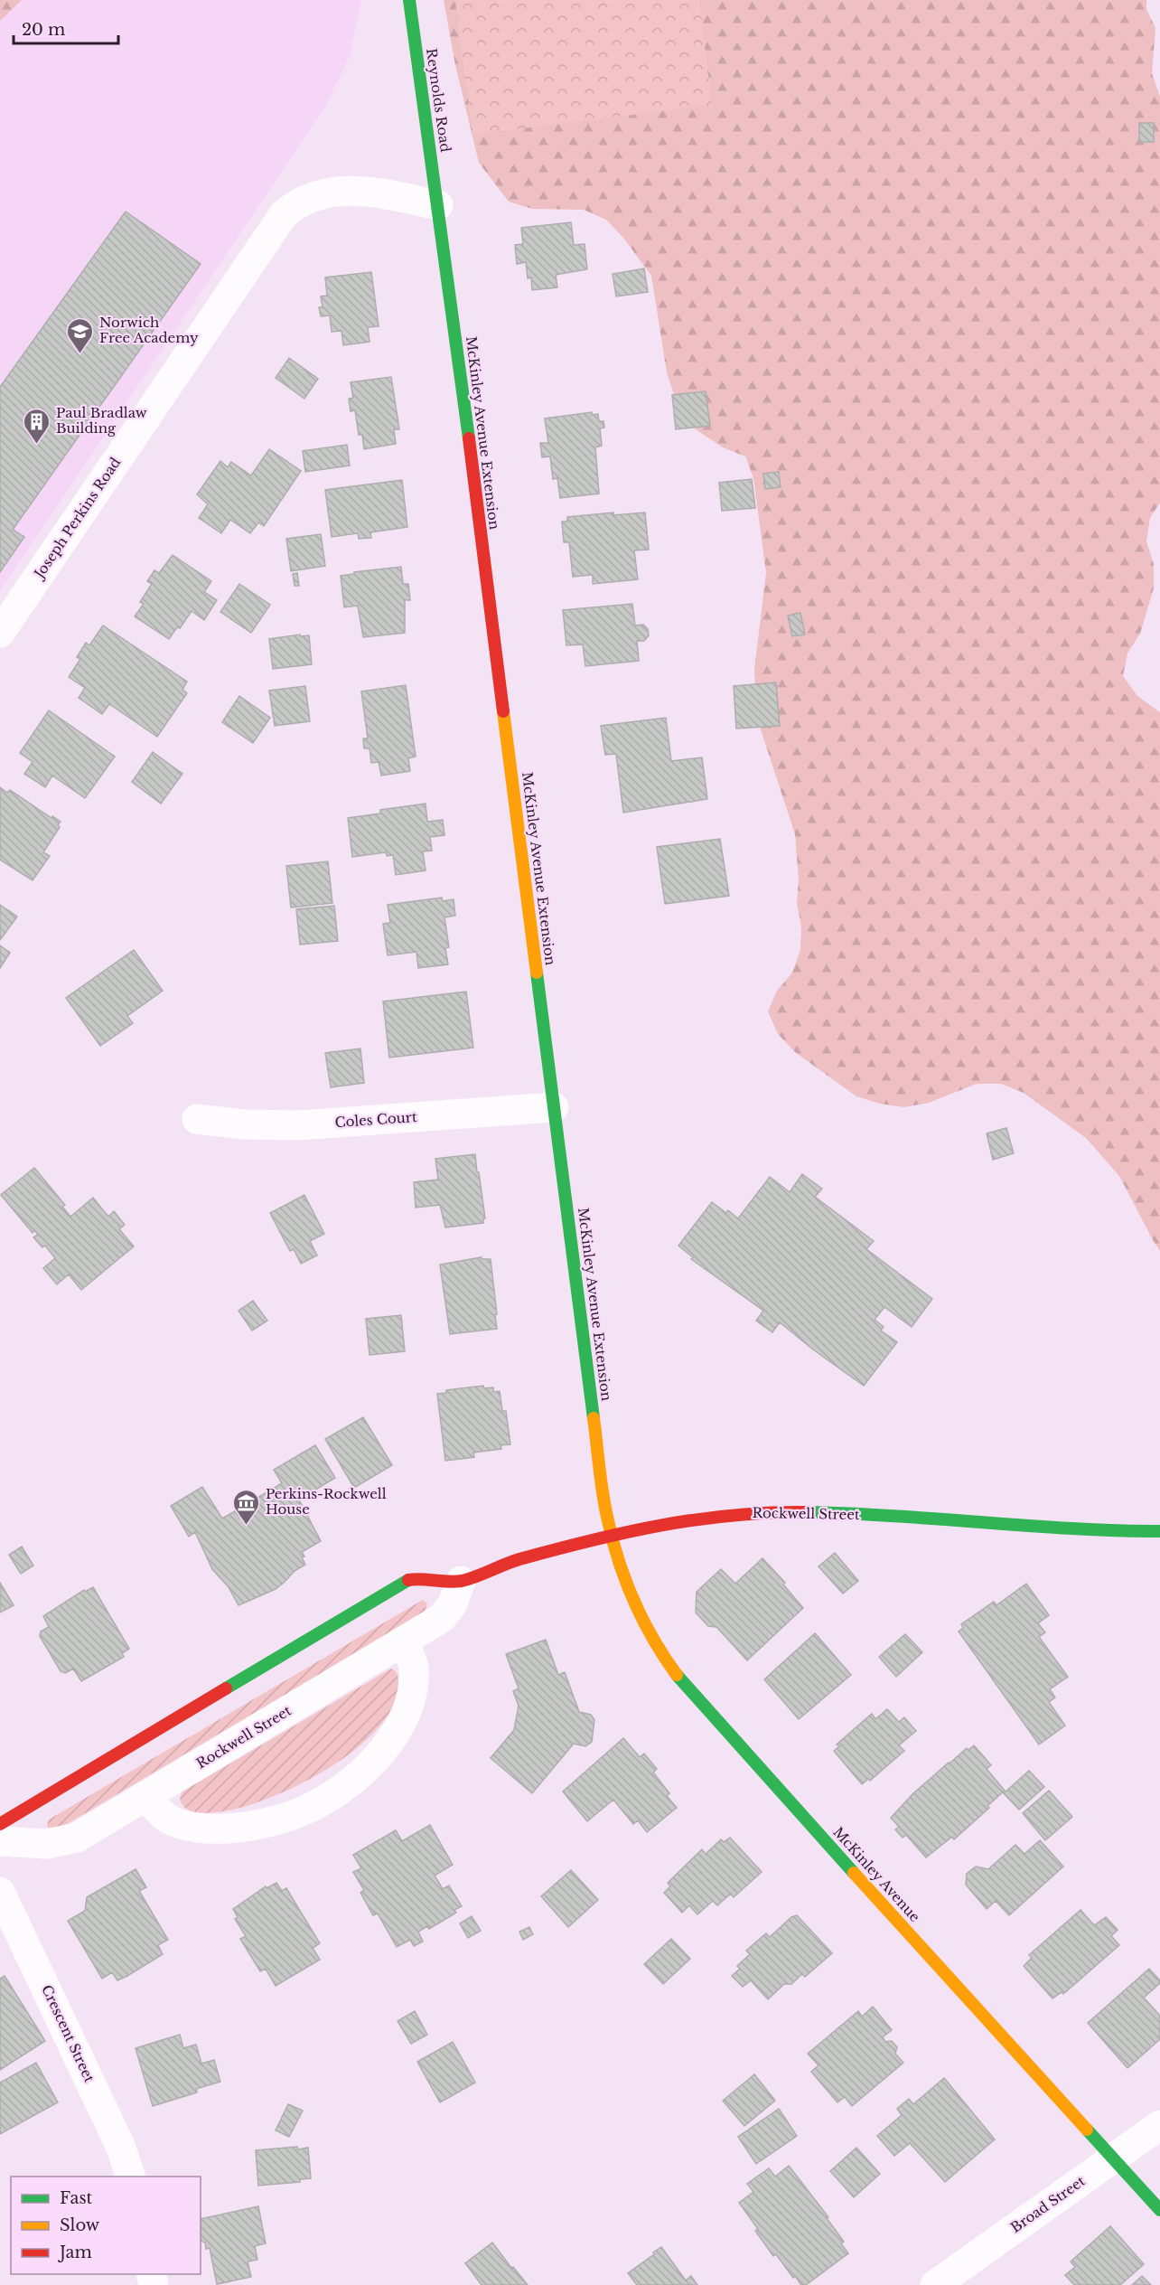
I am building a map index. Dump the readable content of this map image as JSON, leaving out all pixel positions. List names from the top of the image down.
{
  "streets": {
    "street": [
      "Reynolds Road",
      "McKinley Avenue Extension",
      "Joseph Perkins Road",
      "Coles Court",
      "Rockwell Street",
      "McKinley Avenue",
      "Crescent Street",
      "Broad Street"
    ]
  },
  "crossings": [
    ["Reynolds Road", "McKinley Avenue Extension"],
    ["Reynolds Road", "Joseph Perkins Road"],
    ["McKinley Avenue Extension", "Joseph Perkins Road"],
    ["McKinley Avenue Extension", "Coles Court"],
    ["McKinley Avenue Extension", "Rockwell Street"],
    ["McKinley Avenue Extension", "McKinley Avenue"],
    ["Rockwell Street", "McKinley Avenue"],
    ["McKinley Avenue", "Broad Street"]
  ],
  "places": {
    "school or university": ["Norwich Free Academy"],
    "building": ["Paul Bradlaw Building"],
    "museum": ["Perkins-Rockwell House"]
  },
  "legend": ["Fast", "Slow", "Jam"],
  "scale_bar": "20 m"
}
